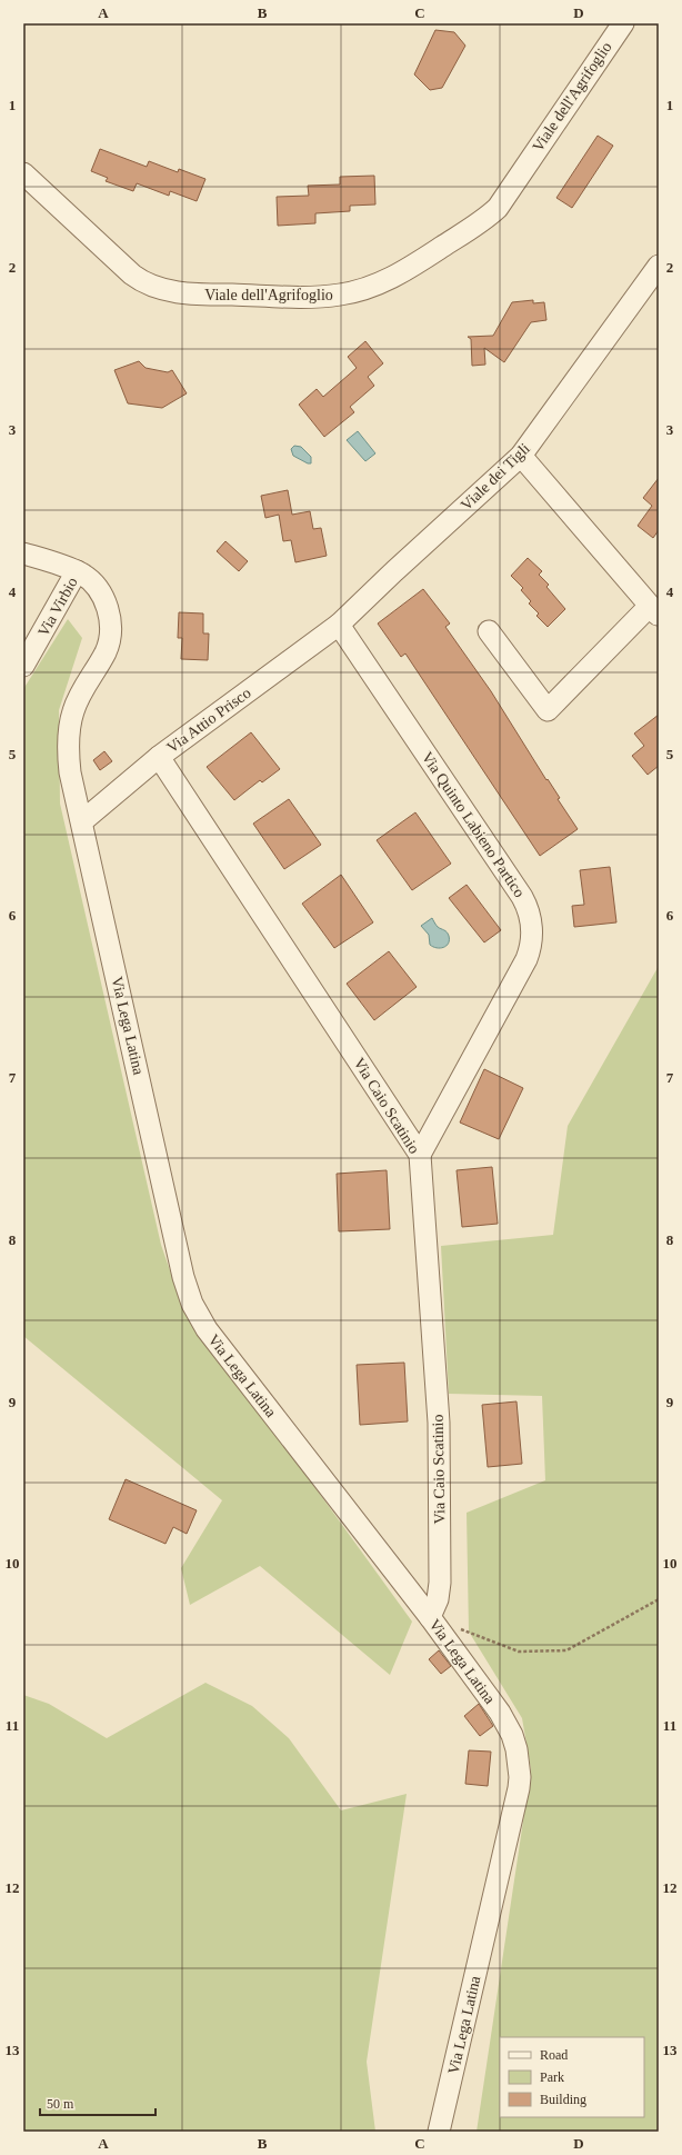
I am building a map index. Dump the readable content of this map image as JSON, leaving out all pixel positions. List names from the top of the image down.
{
  "streets": {
    "street": [
      "Viale dell'Agrifoglio",
      "Viale dei Tigli",
      "Via Virbio",
      "Via Attio Prisco",
      "Via Quinto Labieno Partico",
      "Via Lega Latina",
      "Via Caio Scatinio"
    ]
  },
  "crossings": [
    ["Viale dei Tigli", "Via Attio Prisco"],
    ["Viale dei Tigli", "Via Quinto Labieno Partico"],
    ["Via Virbio", "Via Lega Latina"],
    ["Via Attio Prisco", "Via Quinto Labieno Partico"],
    ["Via Attio Prisco", "Via Lega Latina"],
    ["Via Attio Prisco", "Via Caio Scatinio"],
    ["Via Quinto Labieno Partico", "Via Caio Scatinio"],
    ["Via Lega Latina", "Via Caio Scatinio"]
  ],
  "legend": ["Road", "Park", "Building"],
  "scale_bar": "50 m",
  "grid": {
    "columns": [
      "A",
      "B",
      "C",
      "D"
    ],
    "rows": [
      "1",
      "2",
      "3",
      "4",
      "5",
      "6",
      "7",
      "8",
      "9",
      "10",
      "11",
      "12",
      "13"
    ]
  }
}
